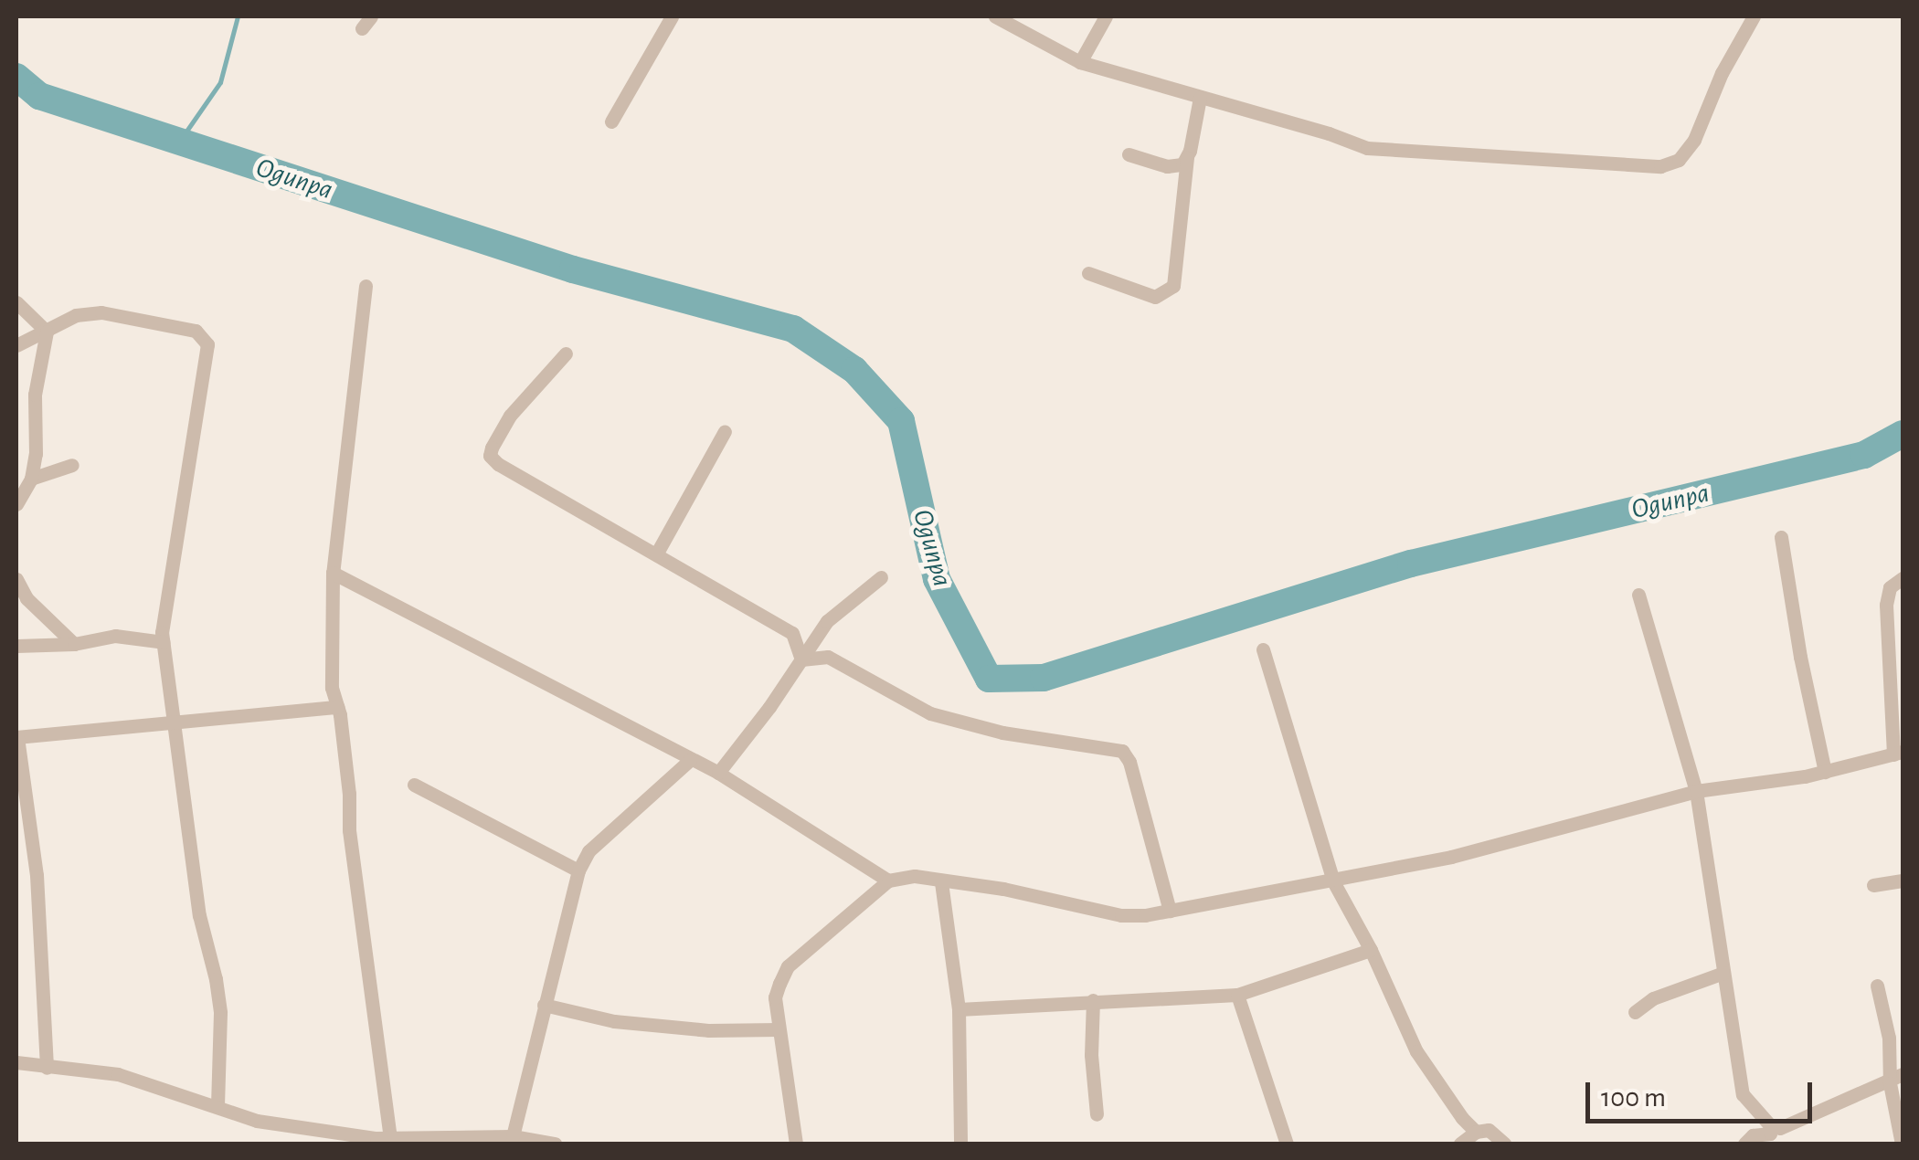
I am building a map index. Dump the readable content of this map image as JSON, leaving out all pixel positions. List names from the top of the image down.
{
  "water": ["Ogunpa"],
  "scale_bar": "100 m"
}
